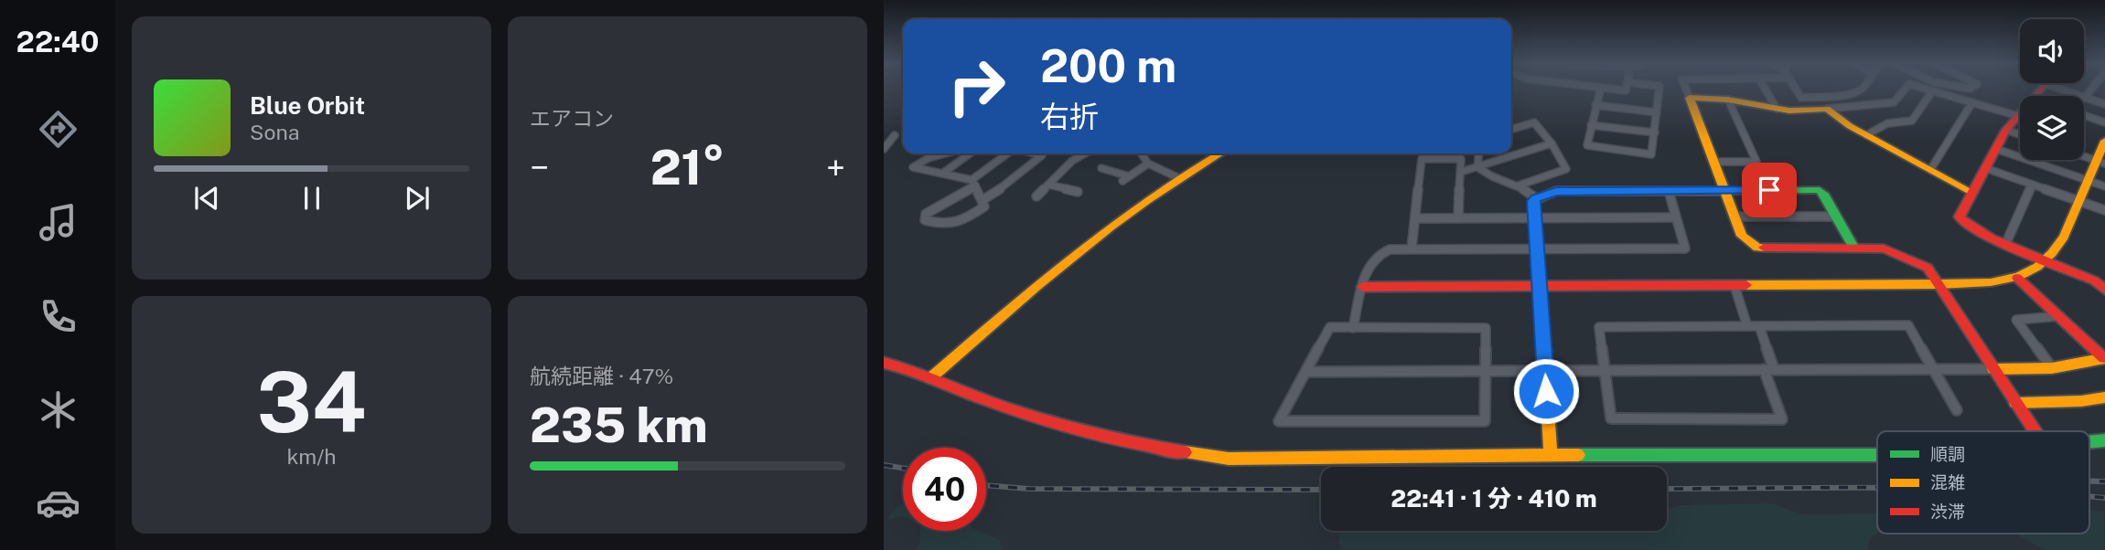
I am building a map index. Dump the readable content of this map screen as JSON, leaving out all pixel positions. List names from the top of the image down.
{
  "legend": ["順調", "混雑", "渋滞"],
  "page": {
    "tabs": "22:40",
    "tile": [
      "エアコン",
      ["34", "km/h"],
      ["航続距離 · 47%", "235 km"]
    ],
    "turn": ["200 m", "右折"],
    "song": ["Blue Orbit", "Sona"],
    "heat": ["−", "21°", "+"],
    "limit": "40",
    "trip": "22:41 · 1 分 · 410 m"
  }
}
